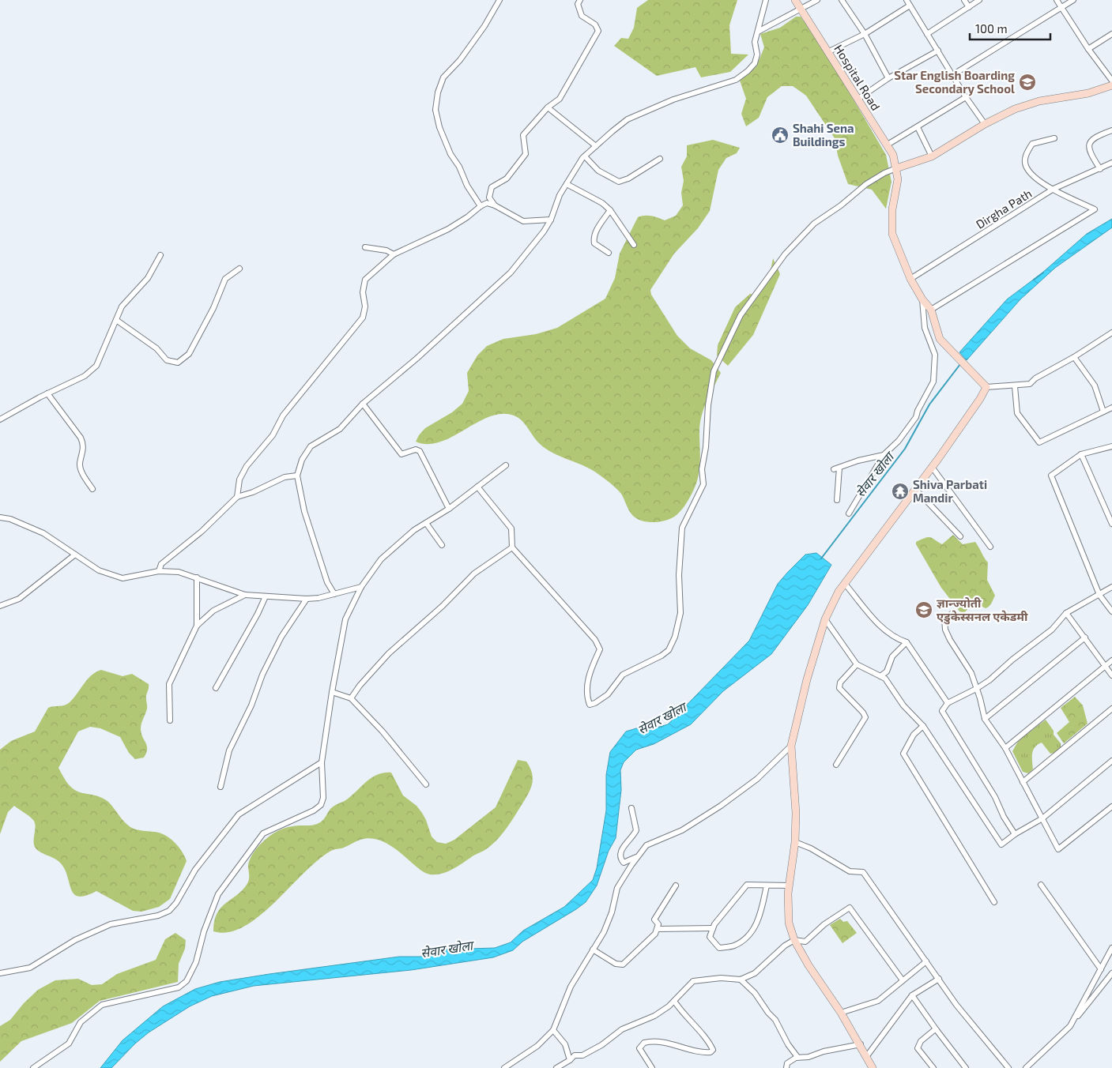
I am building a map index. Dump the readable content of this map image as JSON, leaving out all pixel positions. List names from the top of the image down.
{
  "streets": {
    "street": ["Hospital Road", "Dirgha Path"]
  },
  "crossings": [
    ["Hospital Road", "Dirgha Path"]
  ],
  "water": ["सेवार खोला"],
  "places": {
    "school or university": ["Star English Boarding Secondary School", "ज्ञान्ज्योती एडुकेस्सनल एकेडमी"],
    "public building": ["Shahi Sena Buildings"],
    "temple": ["Shiva Parbati Mandir"]
  },
  "scale_bar": "100 m"
}
